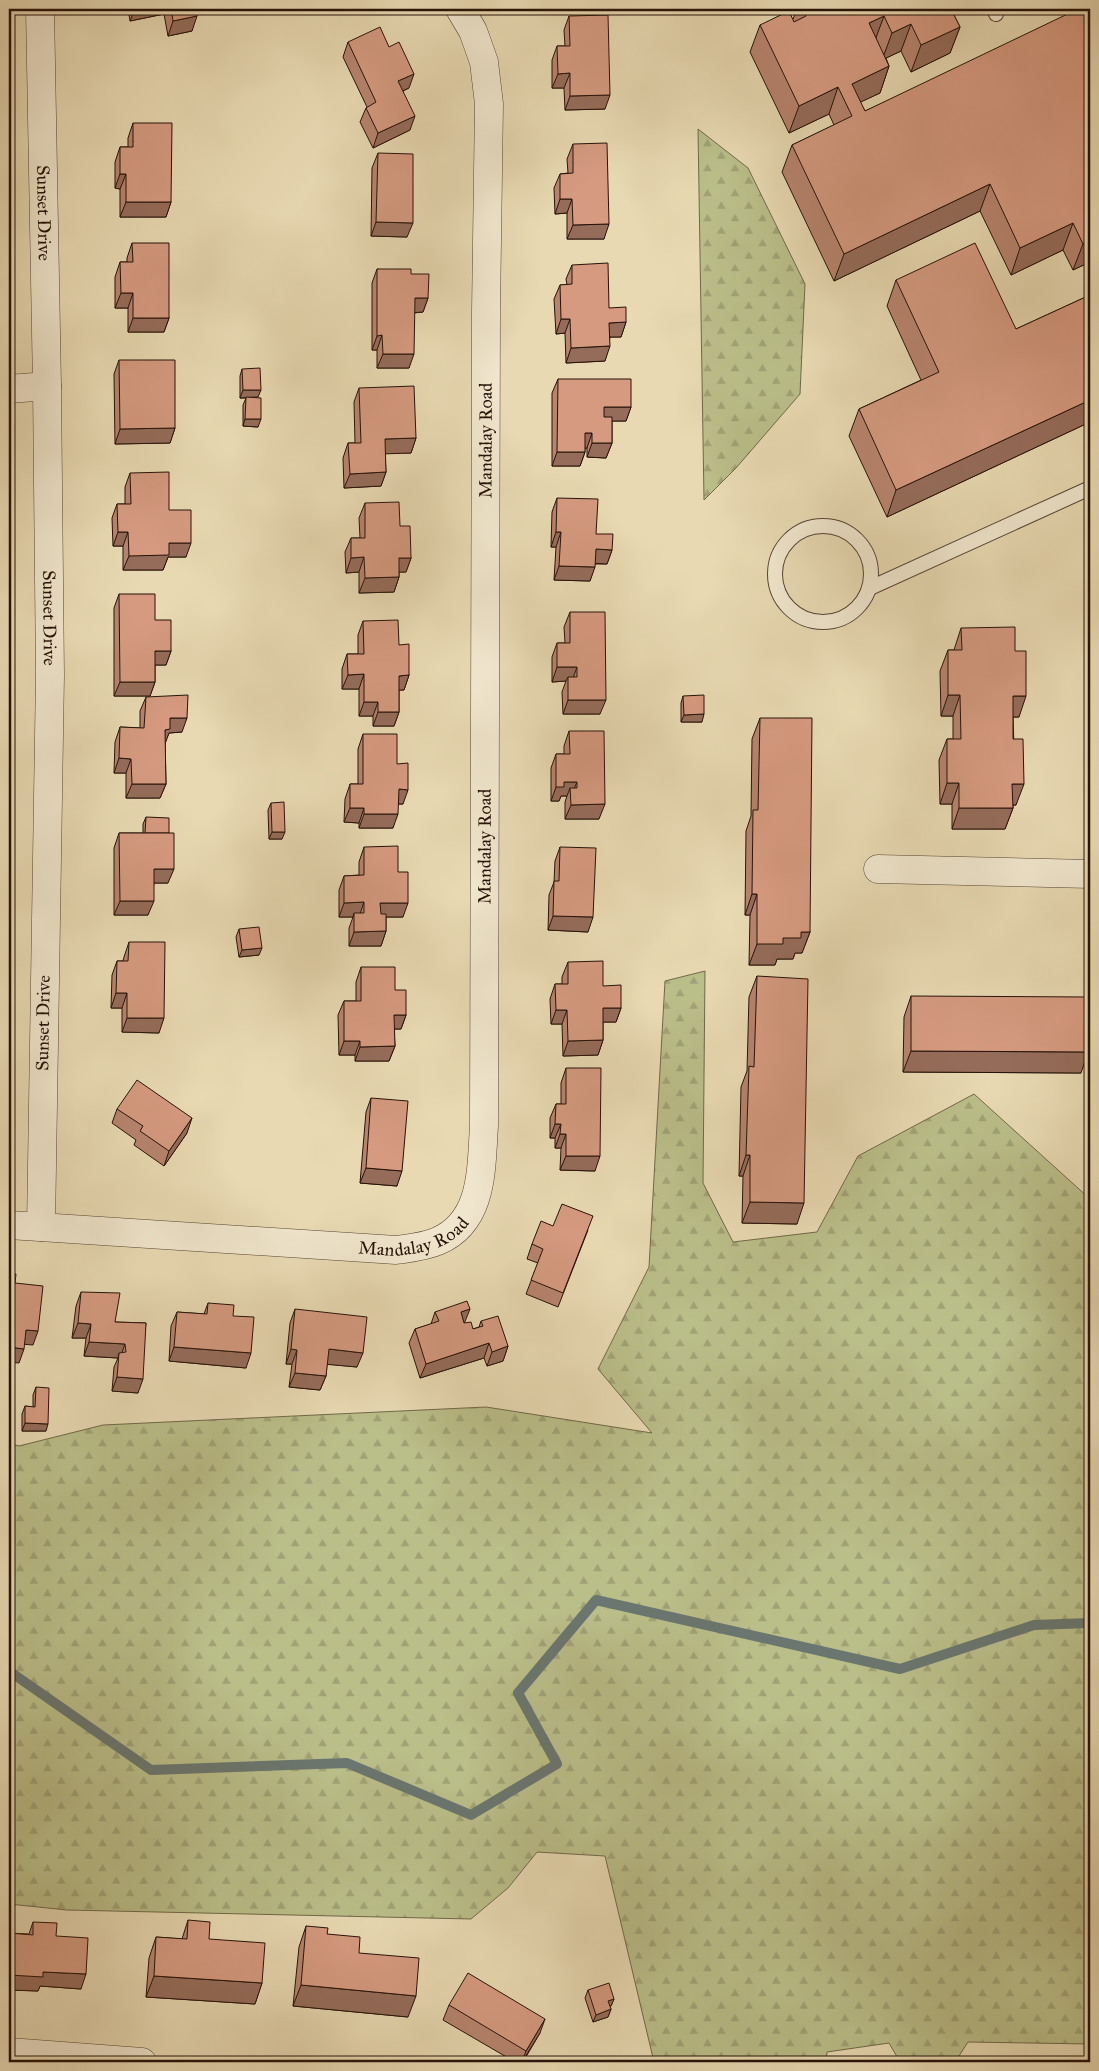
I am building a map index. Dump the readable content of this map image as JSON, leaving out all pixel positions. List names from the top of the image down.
{
  "streets": {
    "street": ["Sunset Drive", "Mandalay Road"]
  },
  "crossings": [
    ["Sunset Drive", "Mandalay Road"]
  ]
}
